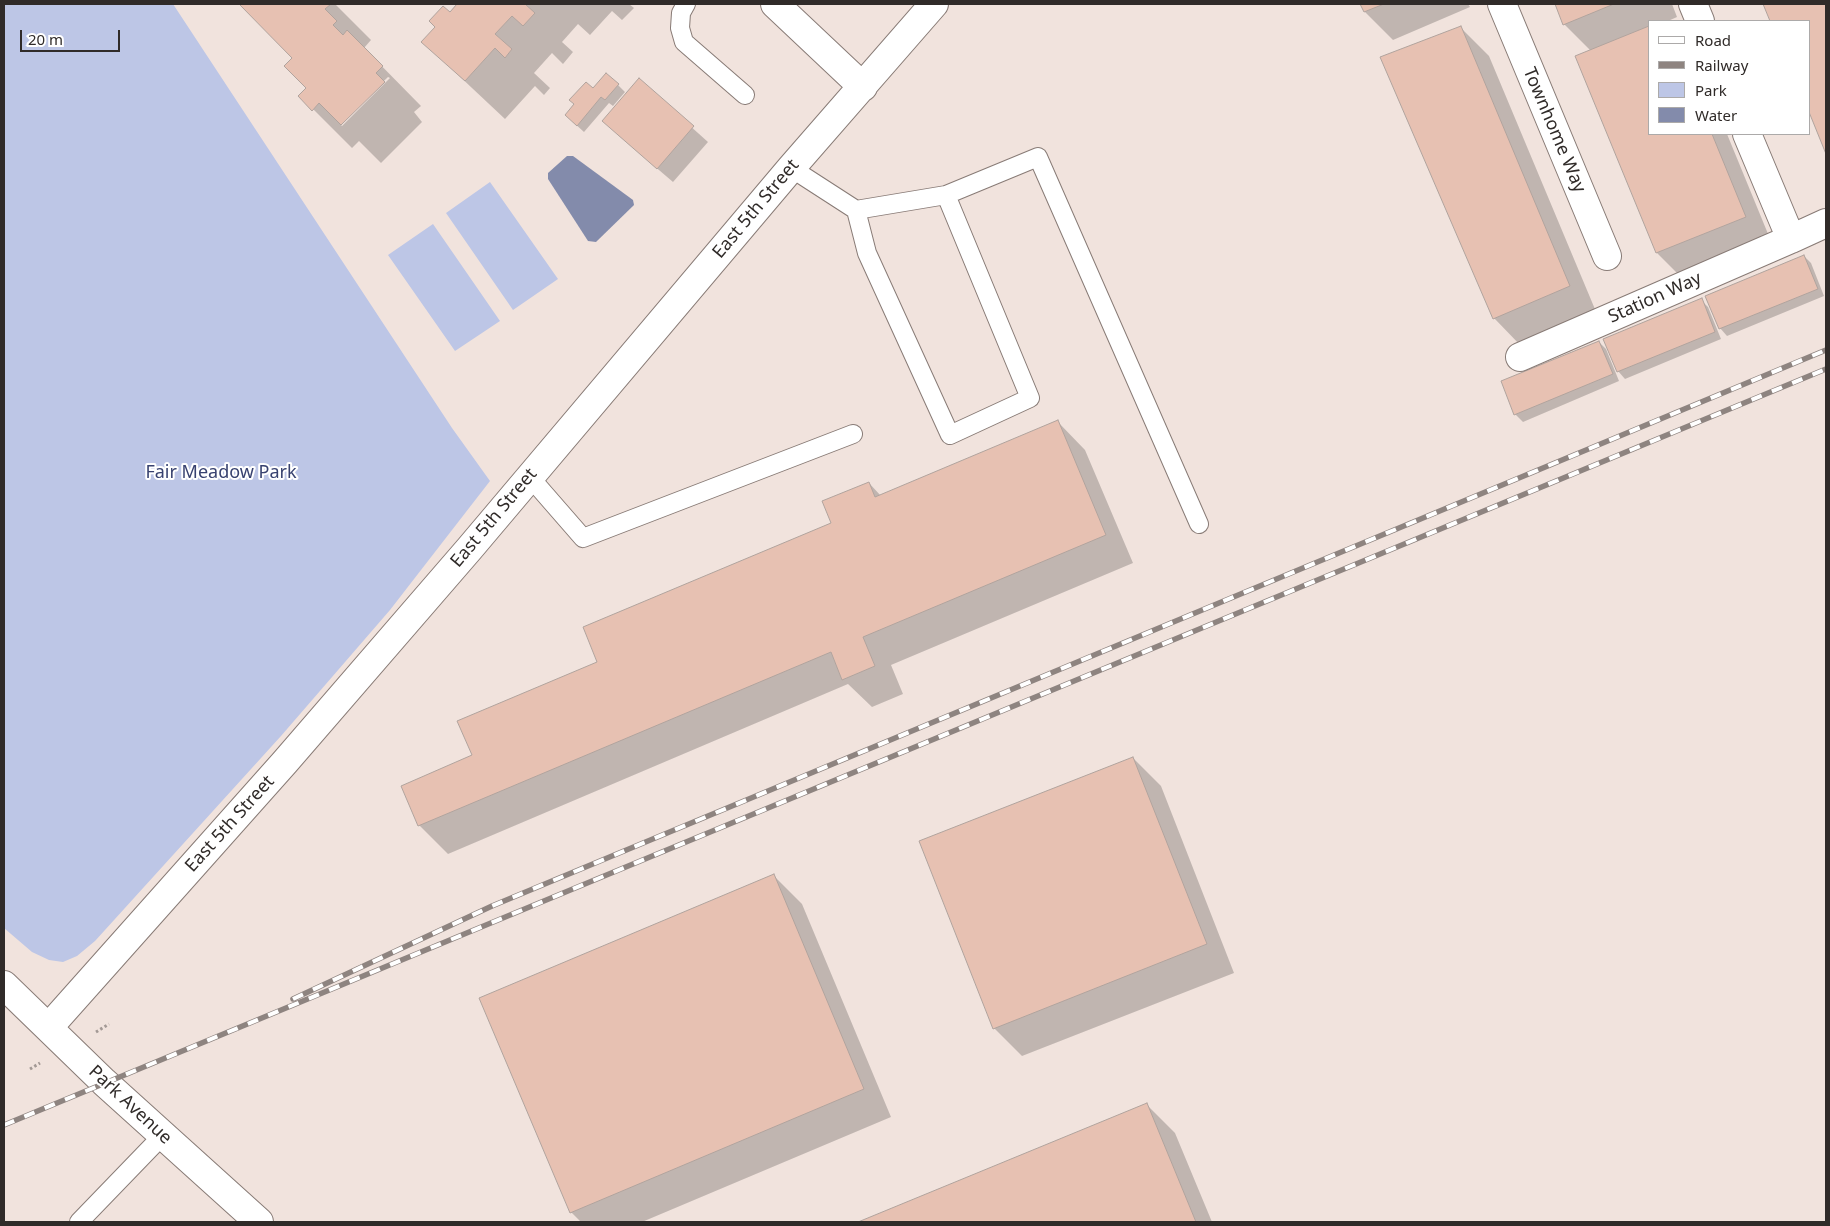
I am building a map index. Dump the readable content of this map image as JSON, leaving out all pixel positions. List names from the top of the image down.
{
  "streets": {
    "street": [
      "Townhome Way",
      "East 5th Street",
      "Station Way",
      "Park Avenue"
    ]
  },
  "crossings": [
    ["East 5th Street", "Park Avenue"]
  ],
  "parks": ["Fair Meadow Park"],
  "legend": [
    "Road",
    "Railway",
    "Park",
    "Water"
  ],
  "scale_bar": "20 m"
}
